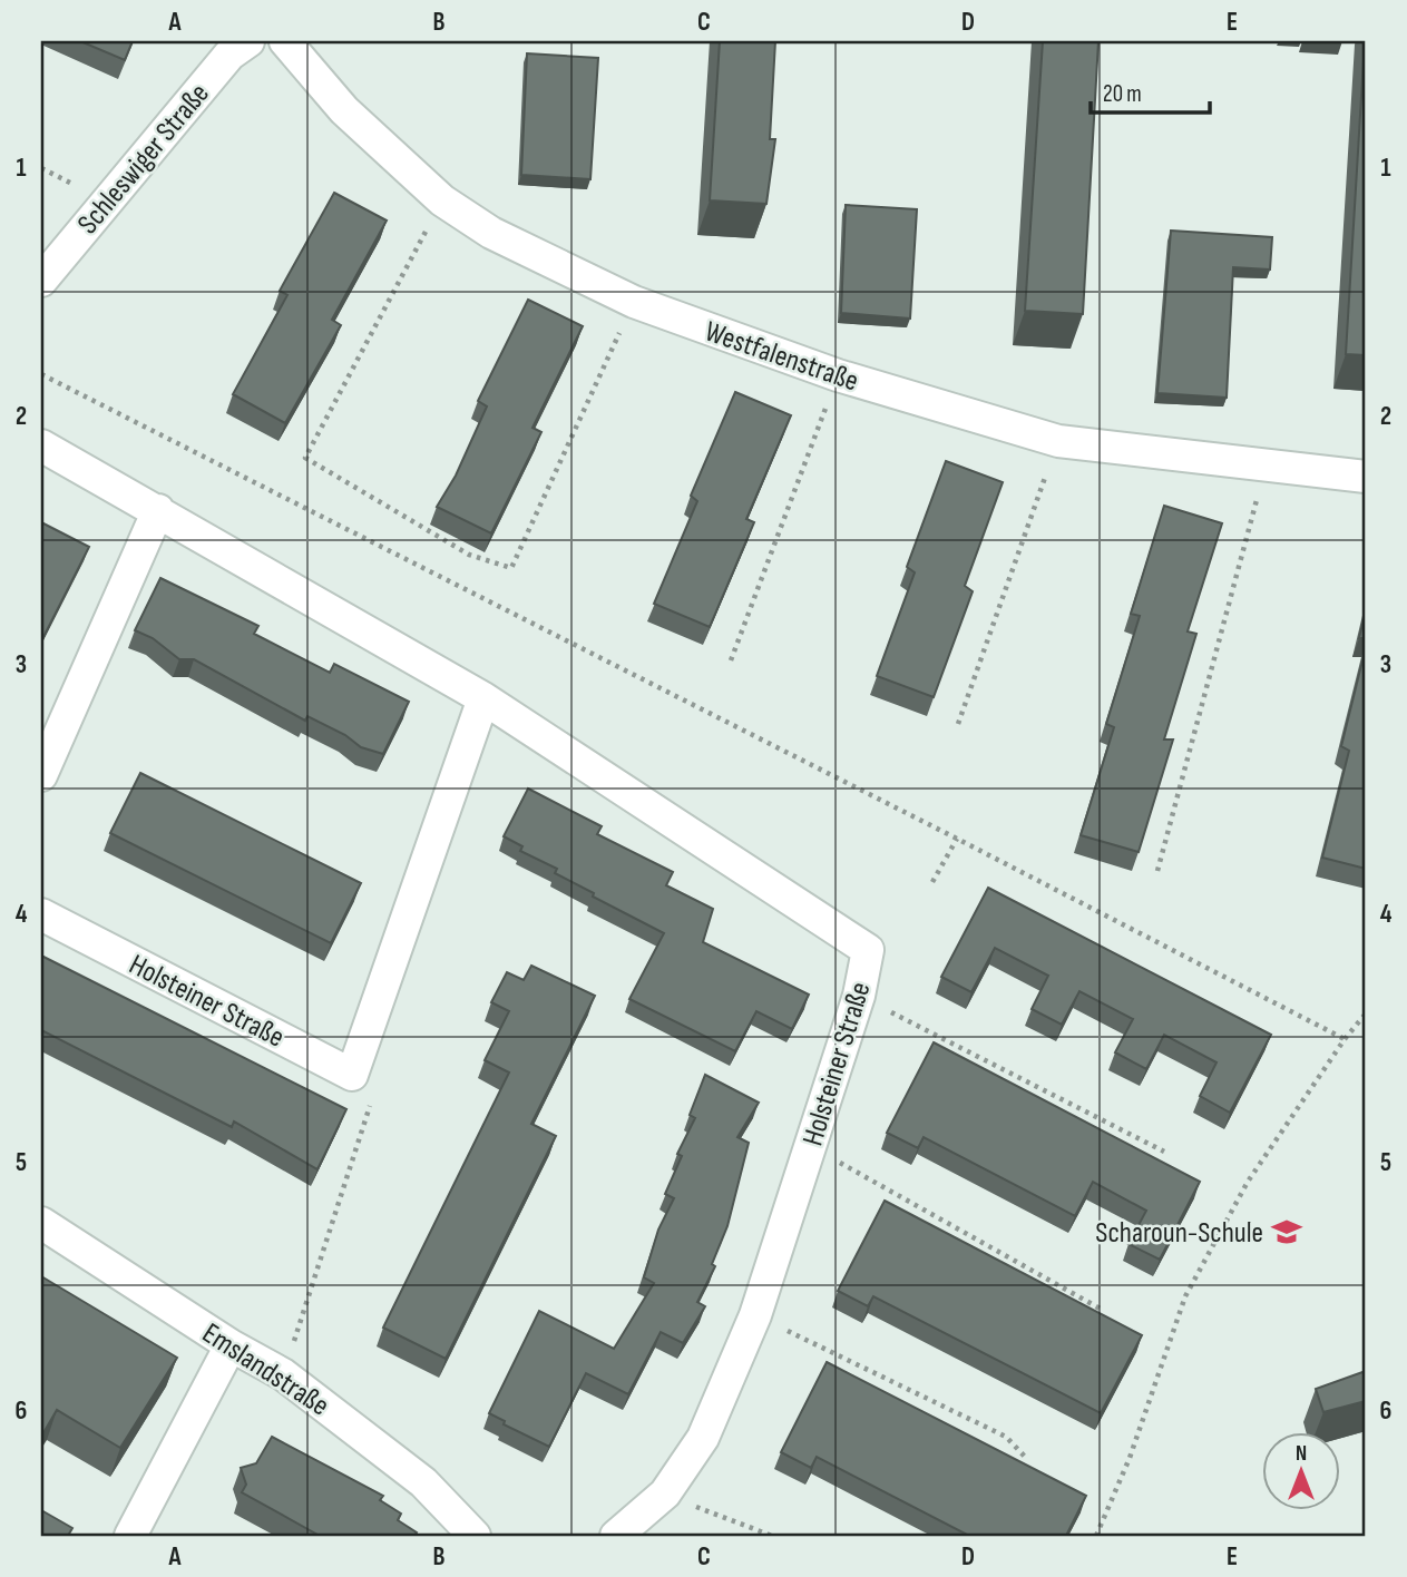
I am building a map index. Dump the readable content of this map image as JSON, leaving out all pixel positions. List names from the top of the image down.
{
  "streets": {
    "street": [
      "Schleswiger Straße",
      "Westfalenstraße",
      "Holsteiner Straße",
      "Emslandstraße"
    ]
  },
  "places": {
    "school or university": ["Scharoun-Schule"]
  },
  "scale_bar": "20 m",
  "north": "top",
  "grid": {
    "columns": [
      "A",
      "B",
      "C",
      "D",
      "E"
    ],
    "rows": [
      "1",
      "2",
      "3",
      "4",
      "5",
      "6"
    ]
  }
}
